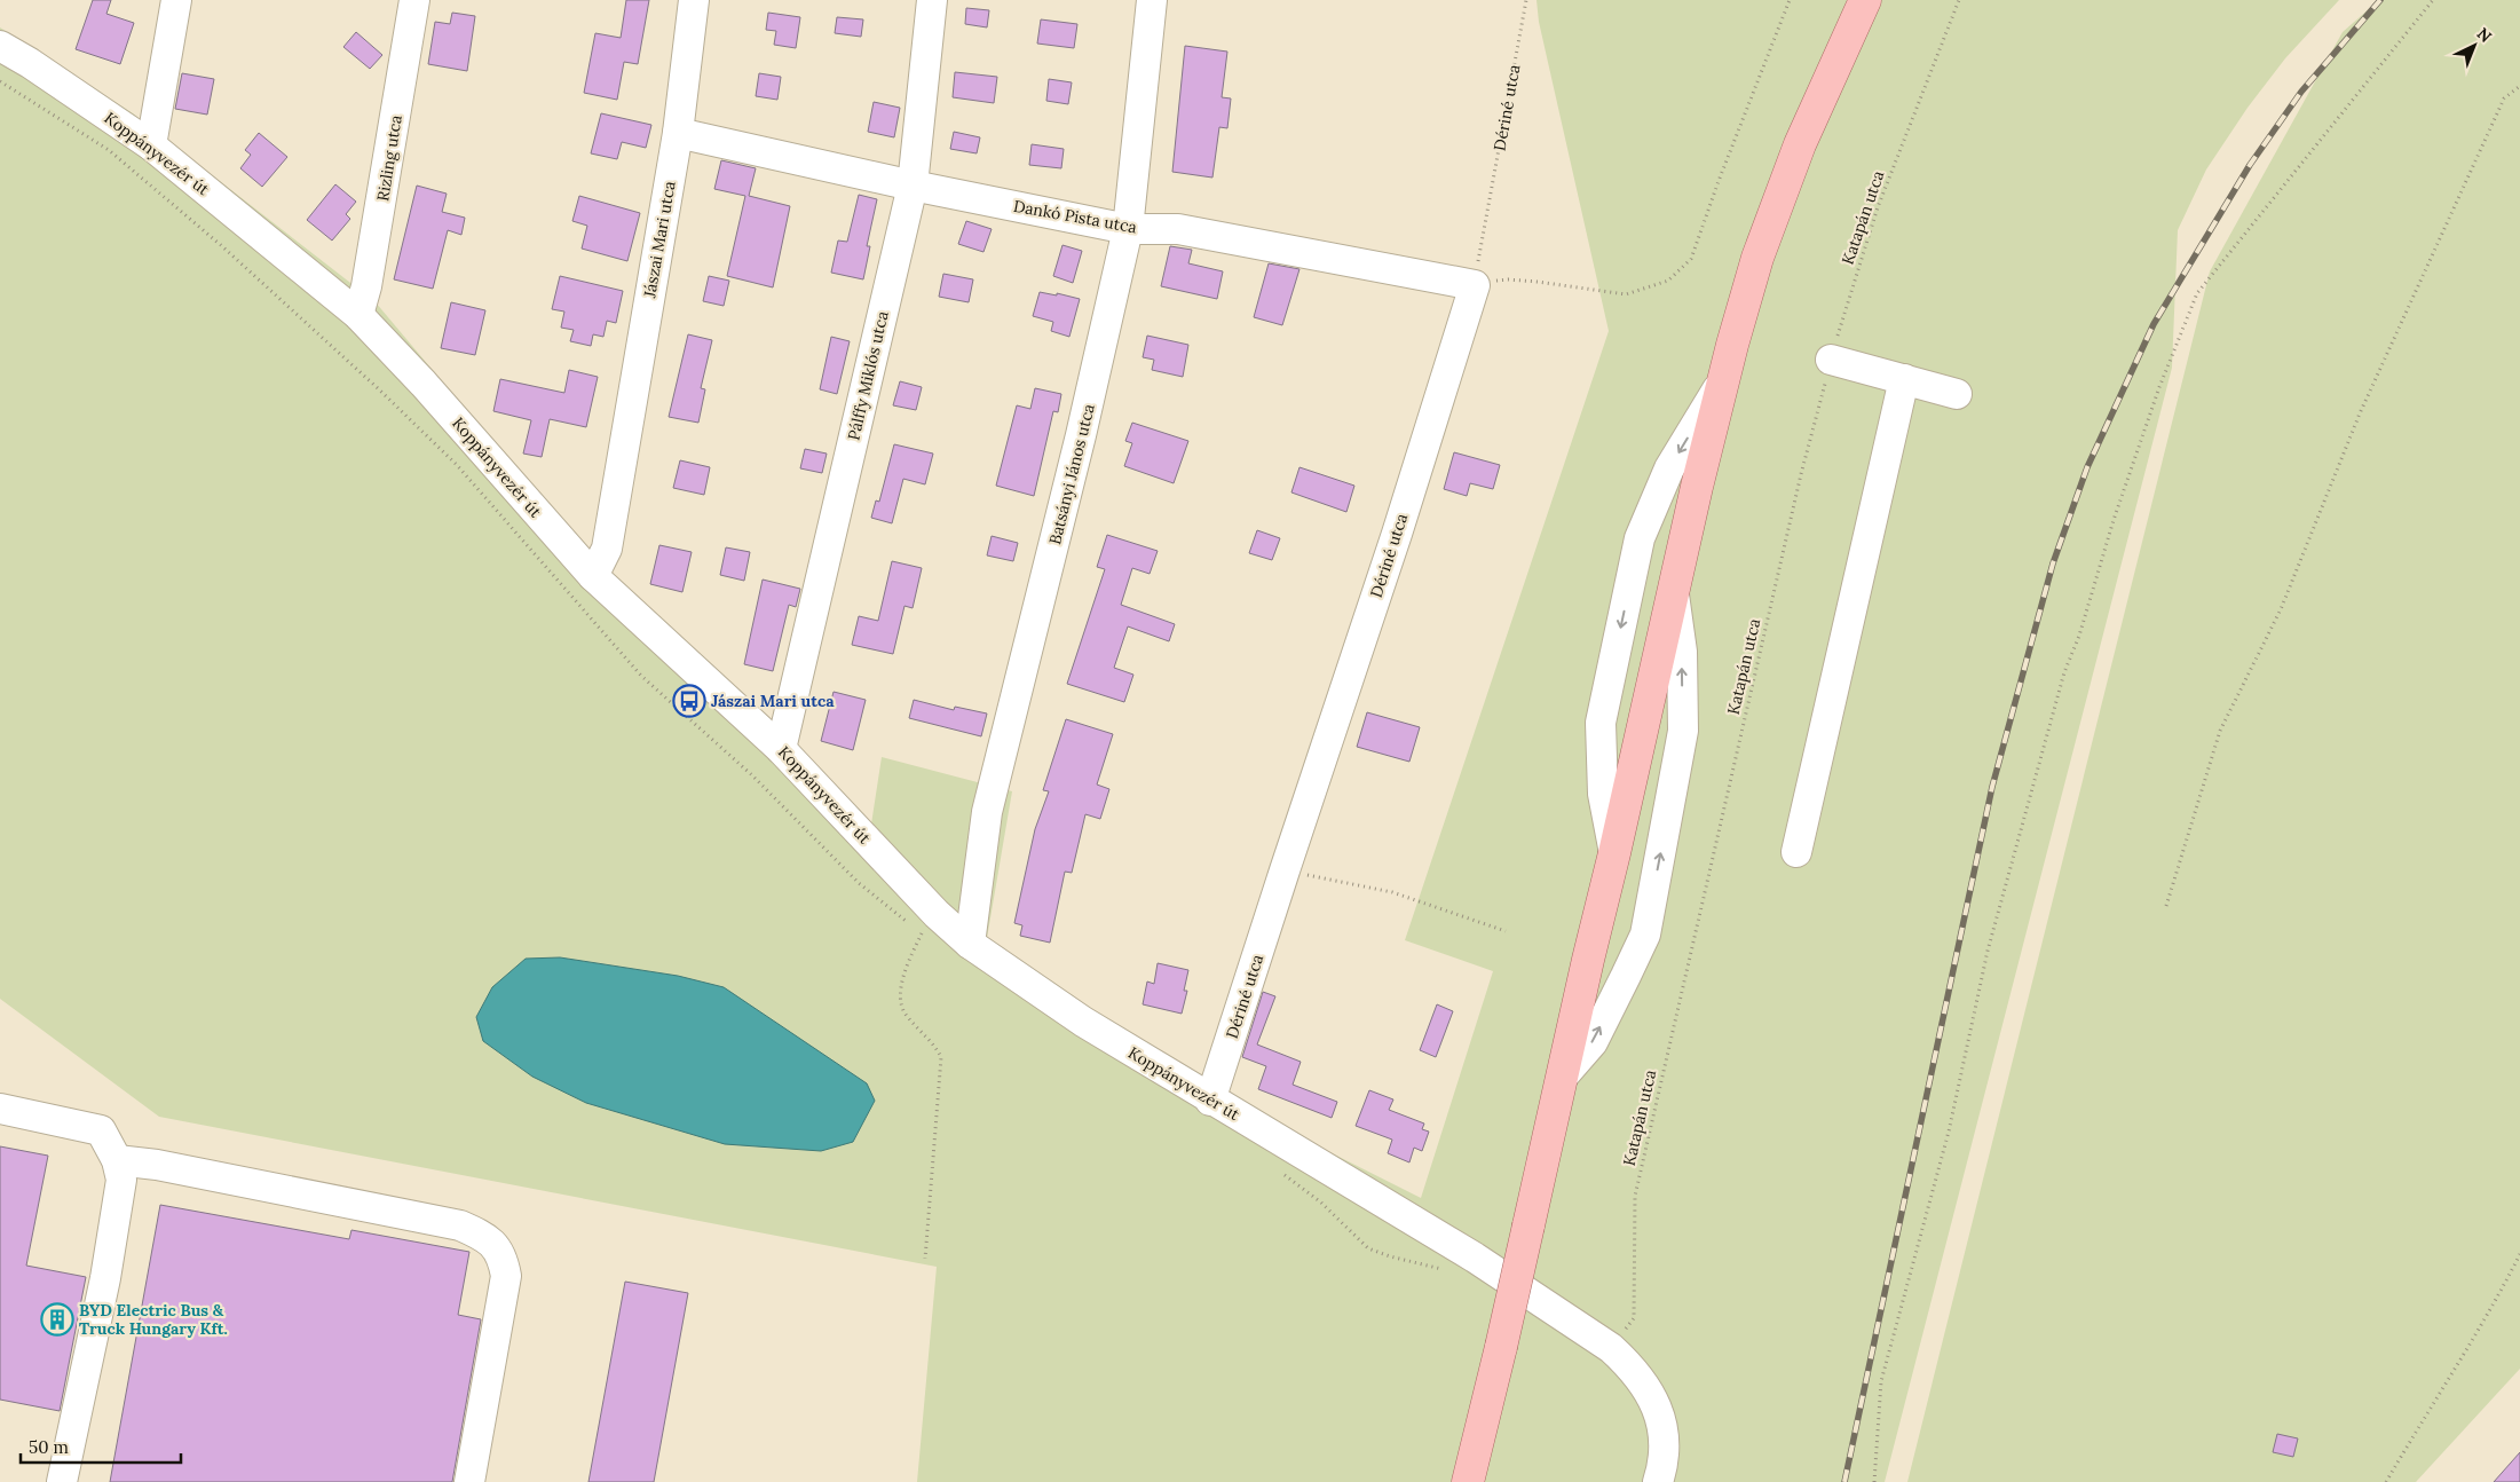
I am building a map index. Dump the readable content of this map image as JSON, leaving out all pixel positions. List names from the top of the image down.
{
  "streets": {
    "street": [
      "Dériné utca",
      "Koppányvezér út",
      "Rizling utca",
      "Dankó Pista utca",
      "Jászai Mari utca",
      "Pálffy Miklós utca",
      "Batsányi János utca"
    ],
    "path": ["Katapán utca"]
  },
  "crossings": [
    ["Dériné utca", "Koppányvezér út"],
    ["Dériné utca", "Dankó Pista utca"],
    ["Koppányvezér út", "Rizling utca"],
    ["Koppányvezér út", "Katapán utca"],
    ["Koppányvezér út", "Jászai Mari utca"],
    ["Koppányvezér út", "Pálffy Miklós utca"],
    ["Koppányvezér út", "Batsányi János utca"],
    ["Dankó Pista utca", "Jászai Mari utca"],
    ["Dankó Pista utca", "Pálffy Miklós utca"],
    ["Dankó Pista utca", "Batsányi János utca"]
  ],
  "places": {
    "bus stop": ["Jászai Mari utca"],
    "building": ["BYD Electric Bus & Truck Hungary Kft."]
  },
  "scale_bar": "50 m",
  "north": "top right"
}
